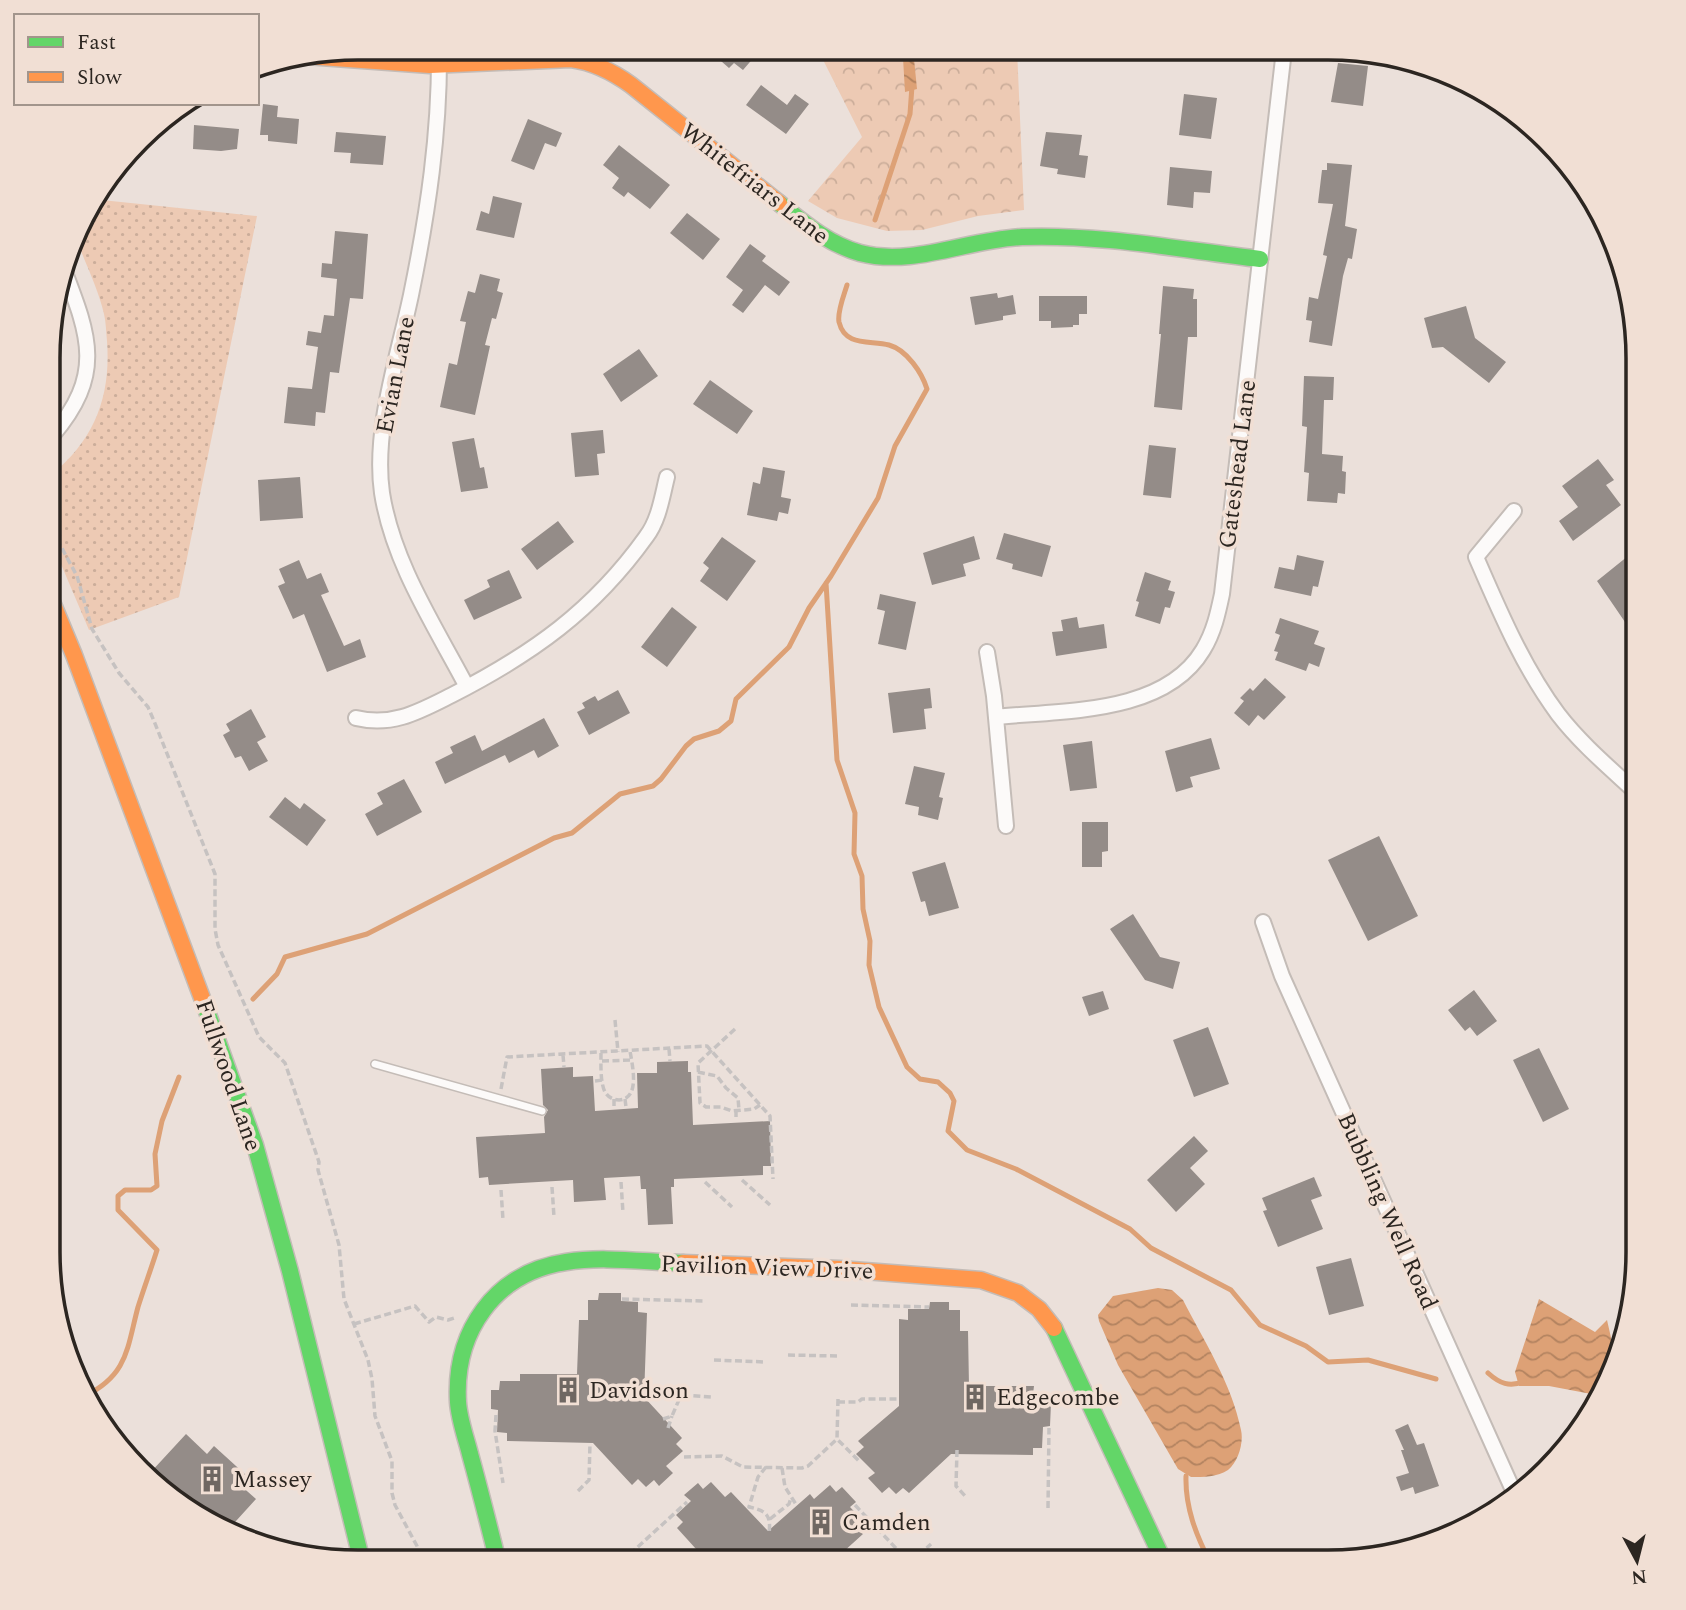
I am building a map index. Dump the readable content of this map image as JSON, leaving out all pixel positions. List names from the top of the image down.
{
  "streets": {
    "street": [
      "Whitefriars Lane",
      "Evian Lane",
      "Gateshead Lane",
      "Fullwood Lane",
      "Bubbling Well Road",
      "Pavilion View Drive"
    ]
  },
  "crossings": [
    ["Whitefriars Lane", "Evian Lane"],
    ["Whitefriars Lane", "Gateshead Lane"]
  ],
  "places": {
    "building": [
      "Davidson",
      "Edgecombe",
      "Massey",
      "Camden"
    ]
  },
  "legend": ["Fast", "Slow"],
  "north": "bottom"
}
